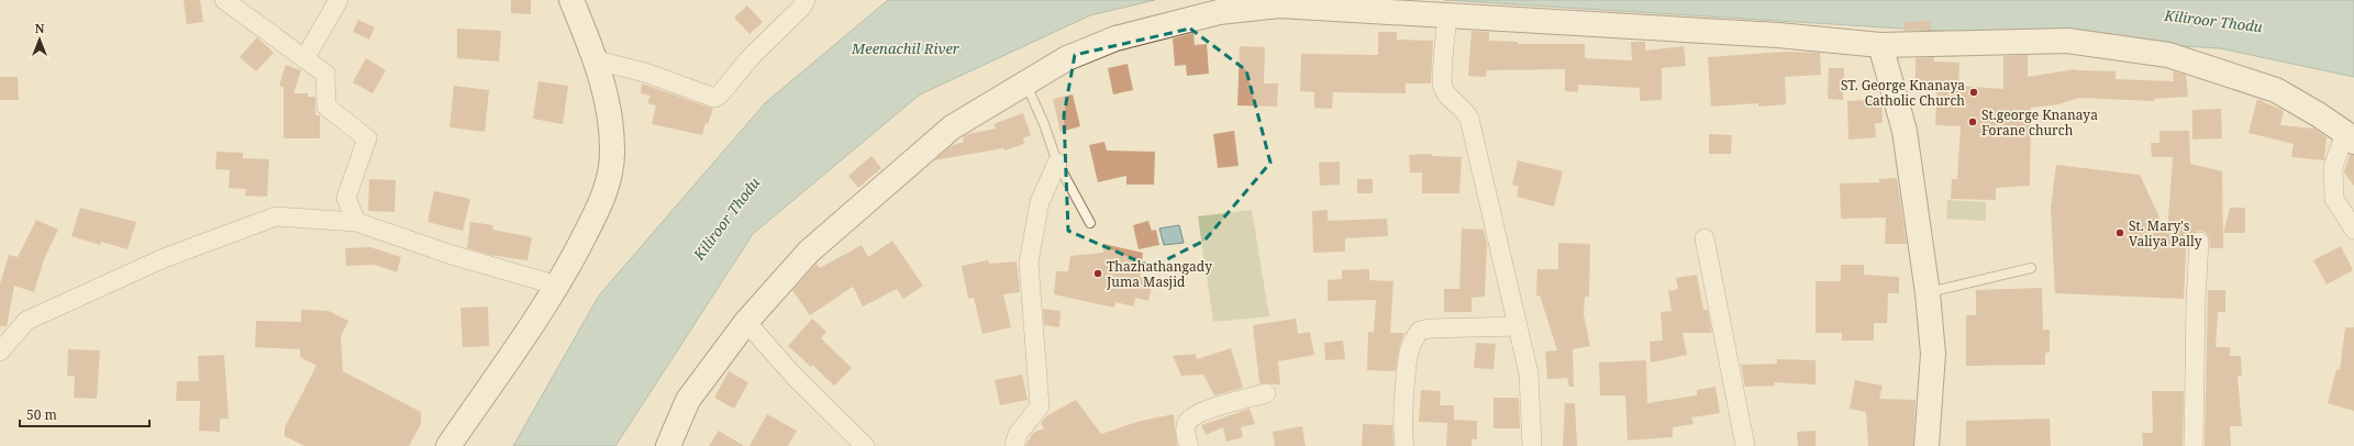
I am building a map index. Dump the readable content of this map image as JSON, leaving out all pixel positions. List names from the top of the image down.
{
  "water": ["Kiliroor Thodu", "Meenachil River"],
  "places": [
    "ST. George Knanaya Catholic Church",
    "St.george Knanaya Forane church",
    "St. Mary's Valiya Pally",
    "Thazhathangady Juma Masjid"
  ],
  "scale_bar": "50 m",
  "north": "top"
}
